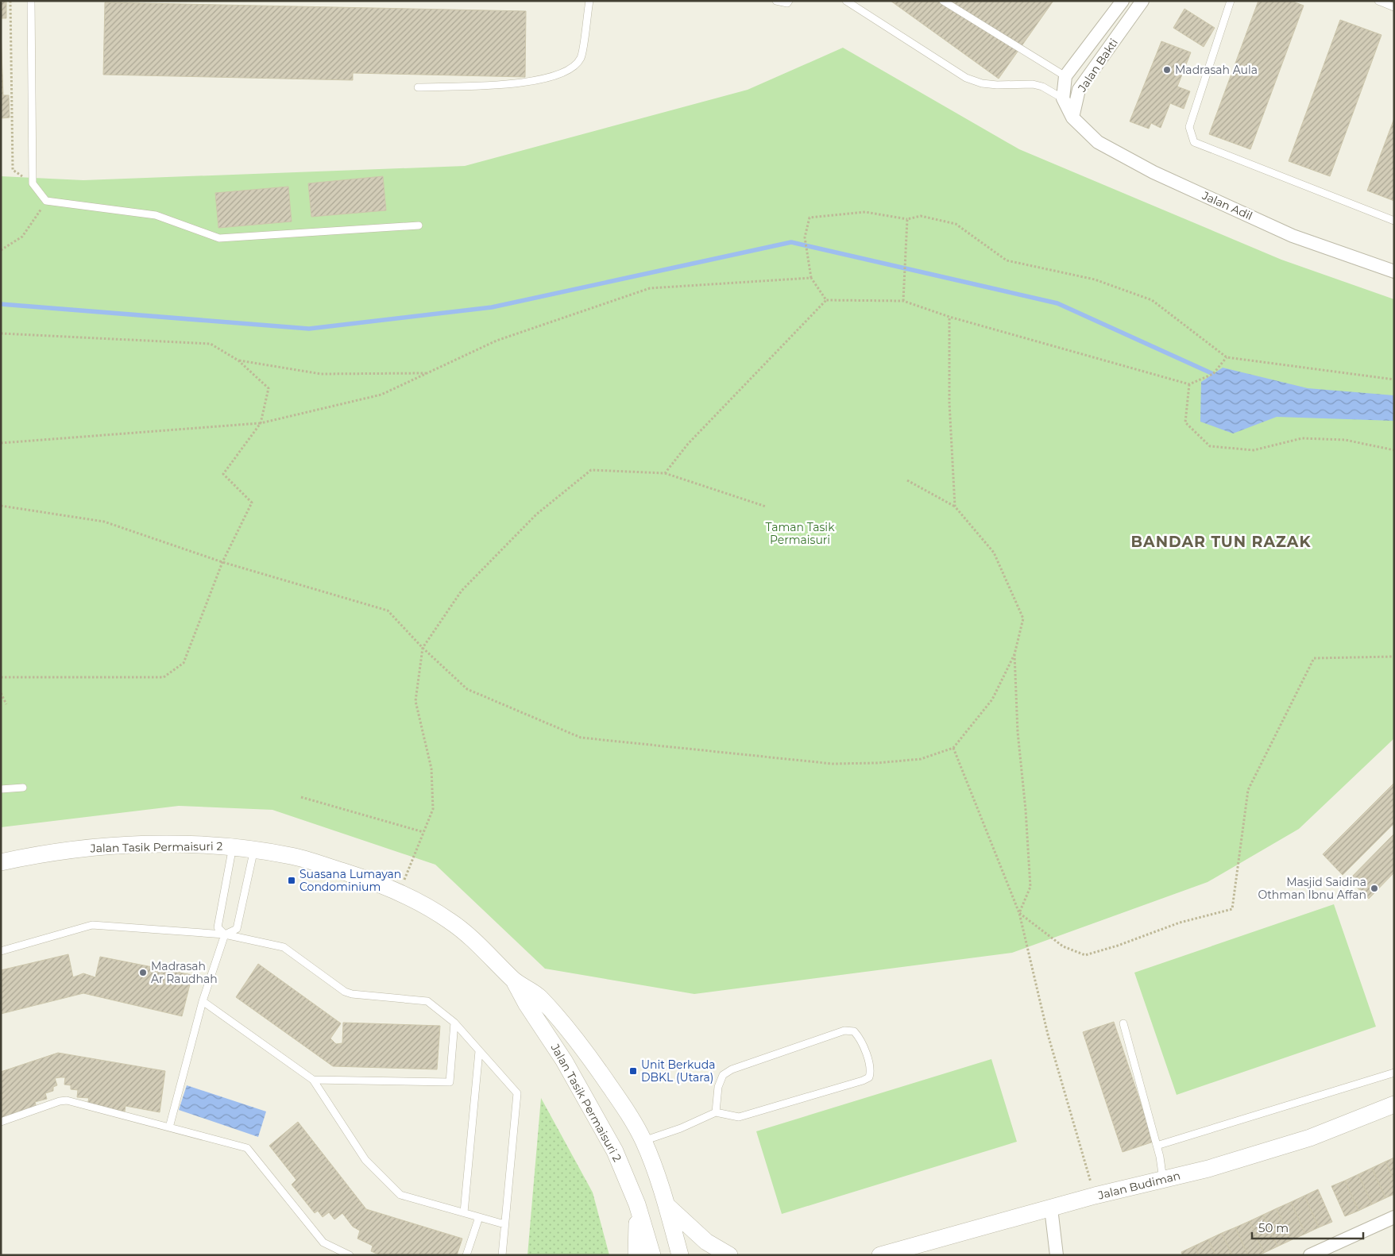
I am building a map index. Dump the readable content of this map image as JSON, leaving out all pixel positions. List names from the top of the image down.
{
  "streets": {
    "street": [
      "Jalan Bakti",
      "Jalan Adil",
      "Jalan Tasik Permaisuri 2",
      "Jalan Budiman"
    ]
  },
  "crossings": [
    ["Jalan Bakti", "Jalan Adil"]
  ],
  "districts": ["BANDAR TUN RAZAK"],
  "parks": ["Taman Tasik Permaisuri"],
  "places": {
    "other": ["Madrasah Aula", "Masjid Saidina Othman Ibnu Affan", "Madrasah Ar Raudhah"],
    "transit": ["Suasana Lumayan Condominium", "Unit Berkuda DBKL (Utara)"]
  },
  "scale_bar": "50 m"
}
